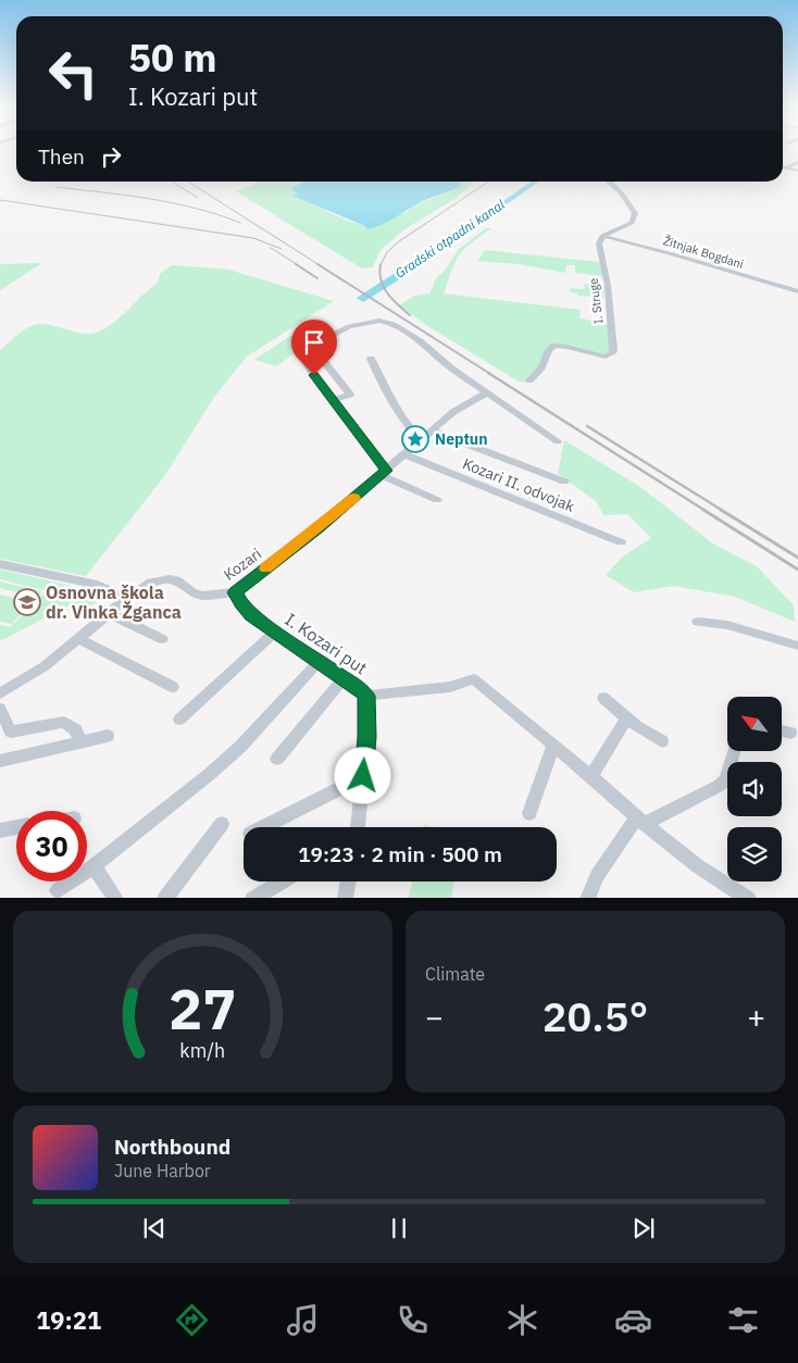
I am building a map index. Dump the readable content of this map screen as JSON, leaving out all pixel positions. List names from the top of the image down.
{
  "streets": {
    "street": [
      "Žitnjak Bogdani",
      "I. Struge",
      "Kozari II. odvojak",
      "Kozari",
      "I. Kozari put"
    ]
  },
  "crossings": [
    ["Žitnjak Bogdani", "I. Struge"],
    ["Kozari II. odvojak", "Kozari"],
    ["Kozari", "I. Kozari put"]
  ],
  "water": ["Gradski otpadni kanal"],
  "places": {
    "place": ["Neptun"],
    "school or university": ["Osnovna škola dr. Vinka Žganca"]
  },
  "north": "top left",
  "page": {
    "turn": ["50 m", "I. Kozari put"],
    "then": "Then",
    "limit": "30",
    "trip": "19:23 · 2 min · 500 m",
    "tile": "Climate",
    "heat": ["−", "20.5°", "+"],
    "song": ["Northbound", "June Harbor"],
    "tabs": "19:21",
    "gauge": ["27", "km/h"]
  }
}
